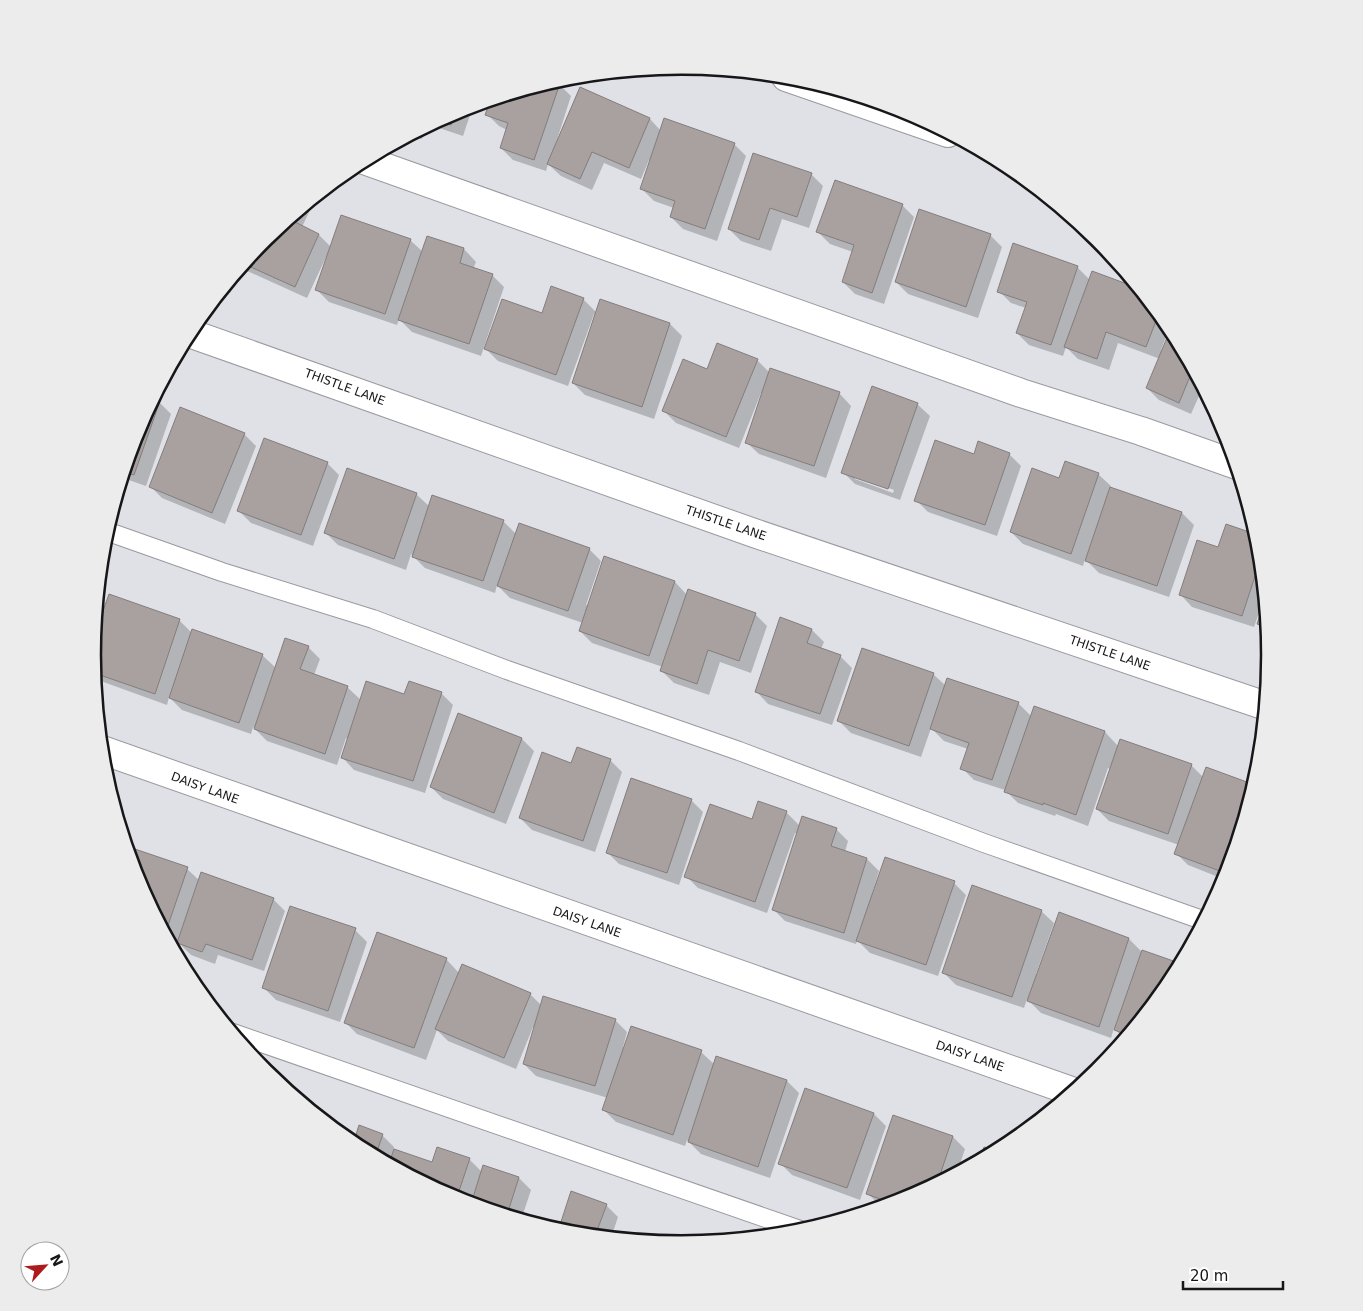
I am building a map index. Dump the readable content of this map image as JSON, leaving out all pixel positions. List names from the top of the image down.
{
  "streets": {
    "street": ["THISTLE LANE", "DAISY LANE"]
  },
  "scale_bar": "20 m",
  "north": "top right"
}
